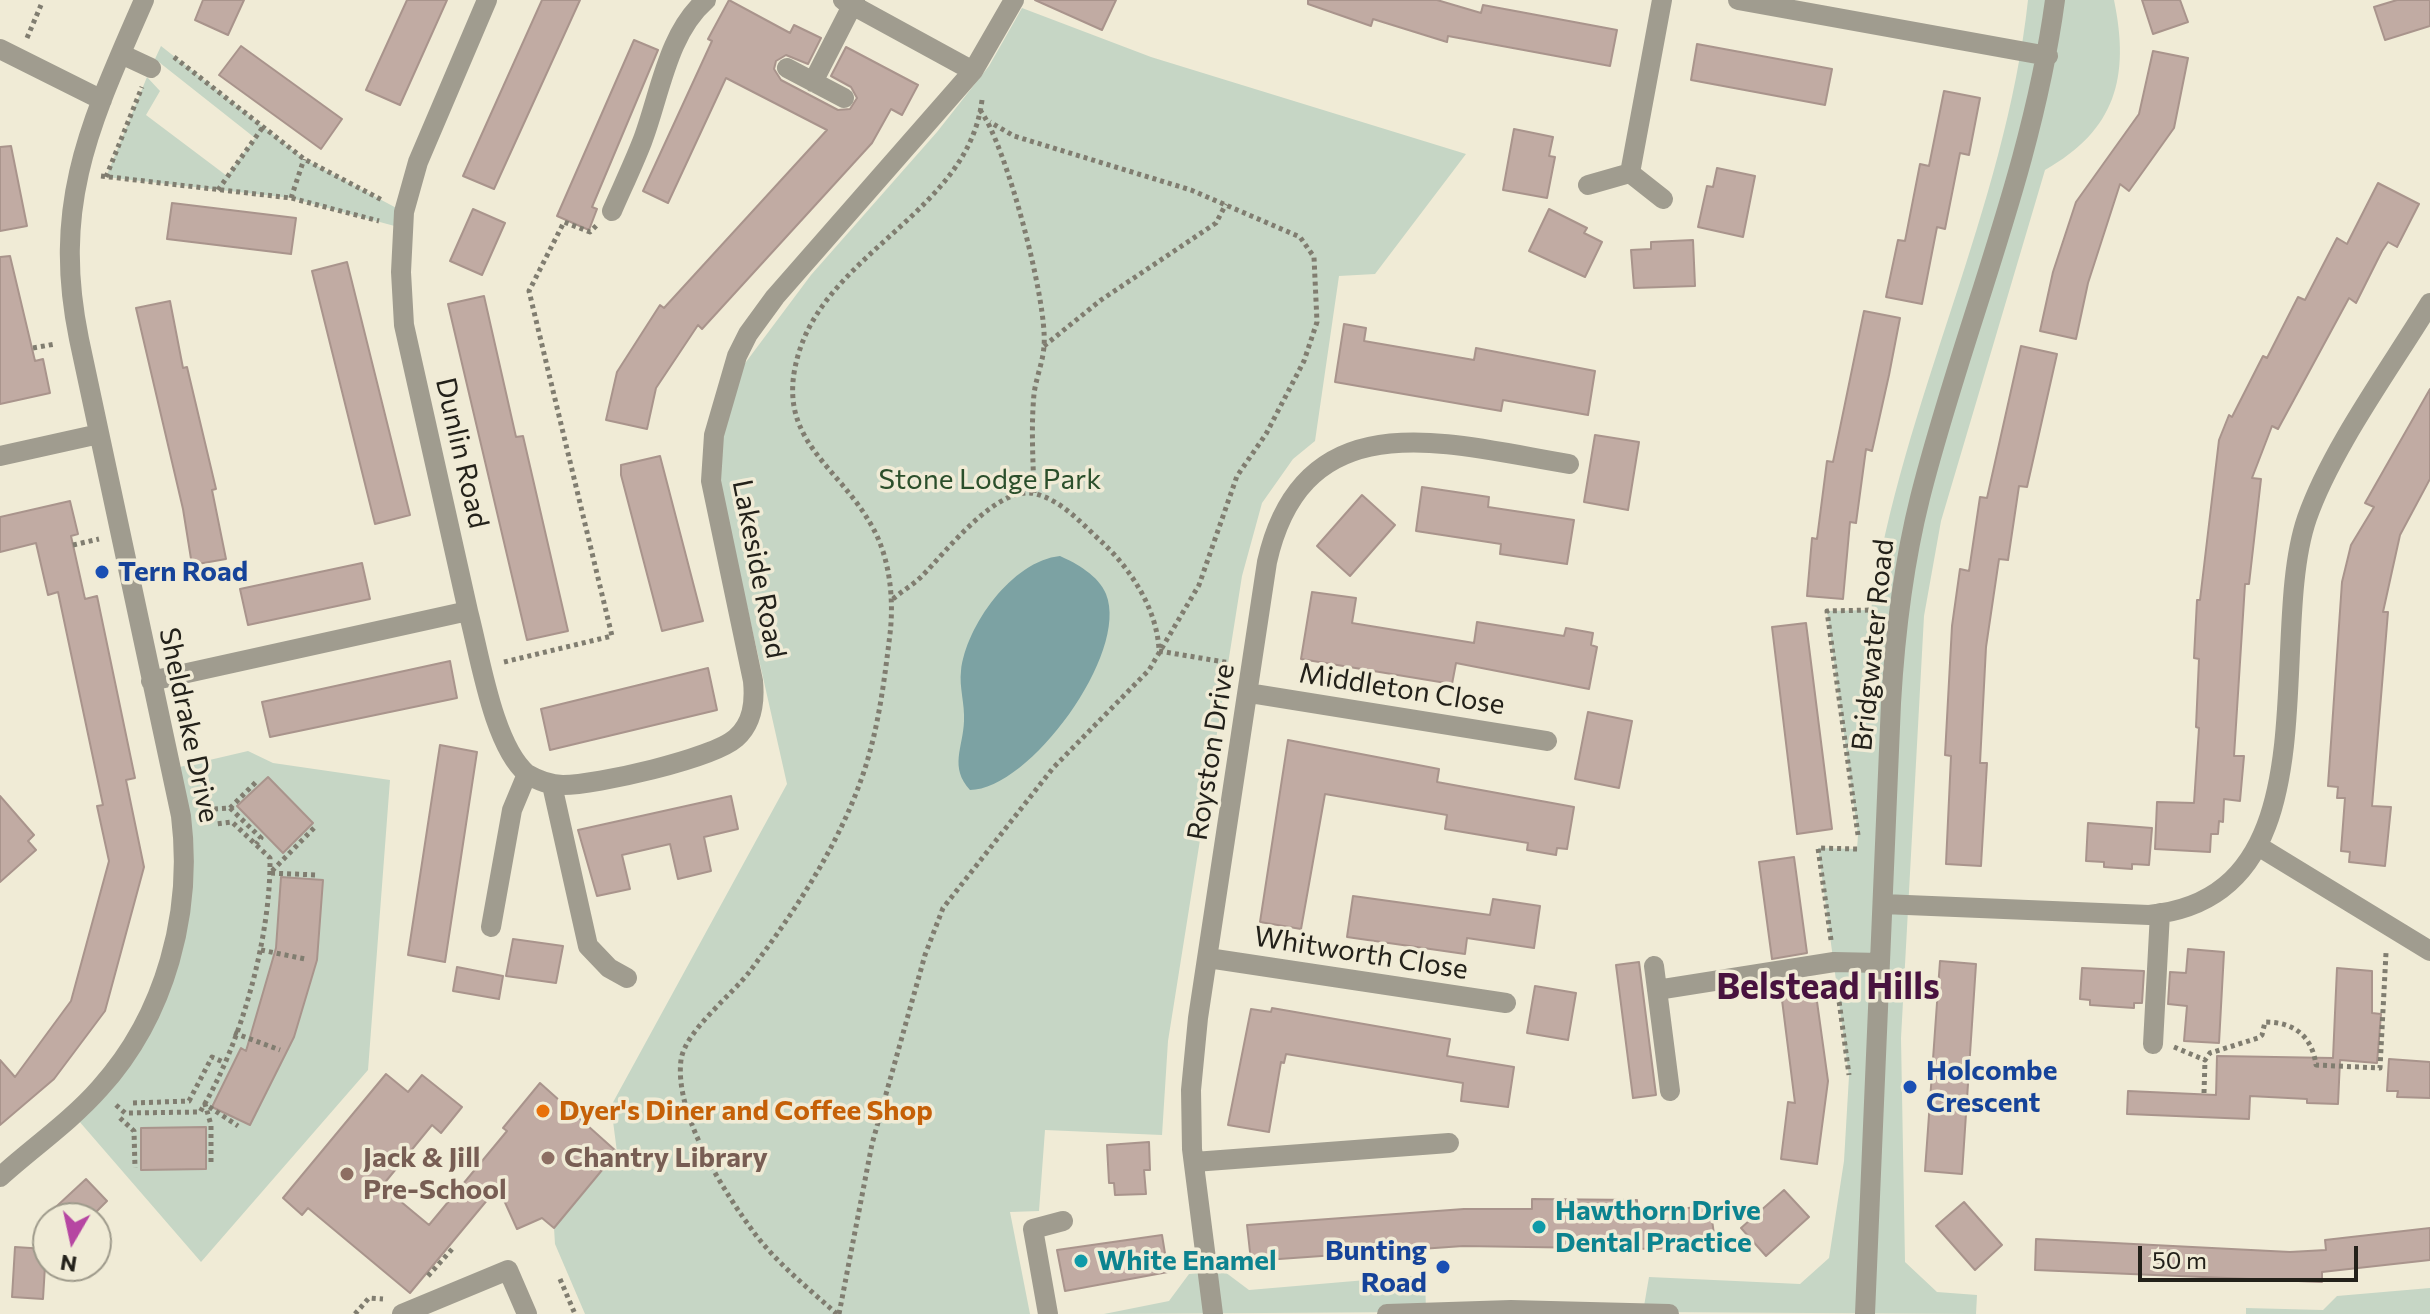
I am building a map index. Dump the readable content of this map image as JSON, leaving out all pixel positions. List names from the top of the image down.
{
  "streets": {
    "street": [
      "Dunlin Road",
      "Lakeside Road",
      "Bridgwater Road",
      "Middleton Close",
      "Sheldrake Drive",
      "Royston Drive",
      "Whitworth Close"
    ]
  },
  "crossings": [
    ["Dunlin Road", "Lakeside Road"],
    ["Middleton Close", "Royston Drive"],
    ["Royston Drive", "Whitworth Close"]
  ],
  "districts": ["Belstead Hills"],
  "parks": ["Stone Lodge Park"],
  "places": [
    "Tern Road",
    "Holcombe Crescent",
    "Dyer's Diner and Coffee Shop",
    "Chantry Library",
    "Jack & Jill Pre-School",
    "Hawthorn Drive Dental Practice",
    "White Enamel",
    "Bunting Road"
  ],
  "scale_bar": "50 m",
  "north": "bottom"
}
